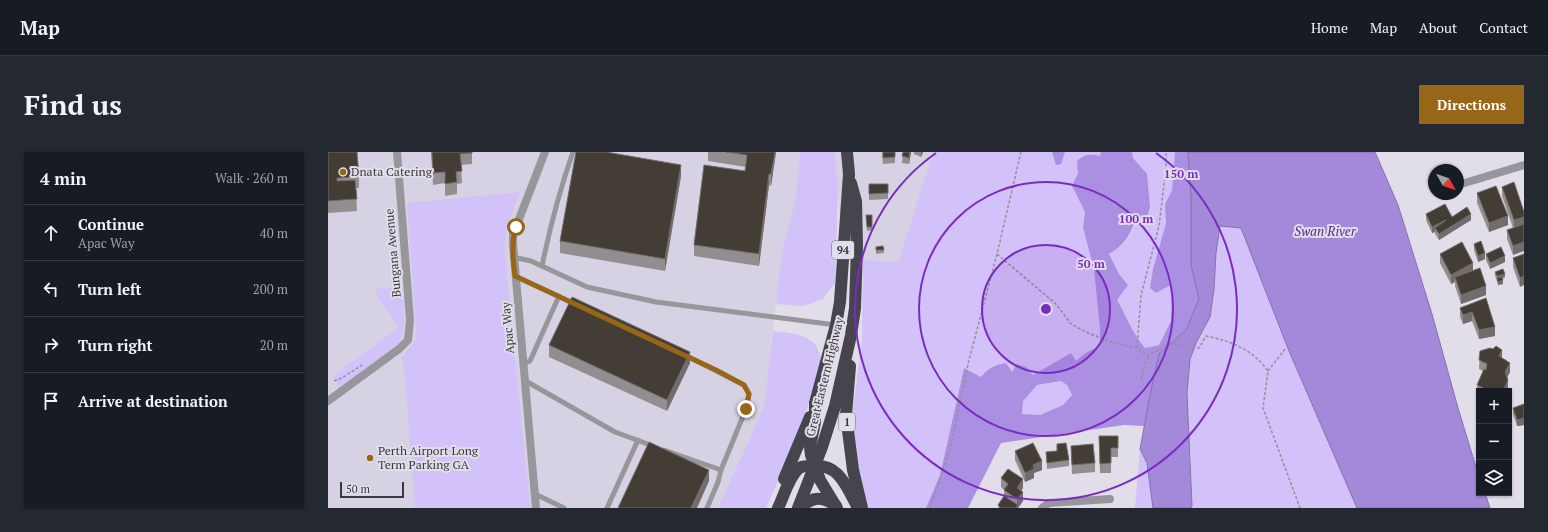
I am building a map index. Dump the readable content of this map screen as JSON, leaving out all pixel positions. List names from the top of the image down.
{
  "streets": {
    "highway": ["94", "Great Eastern Highway", "1"],
    "street": ["Bungana Avenue", "Apac Way"]
  },
  "crossings": [
    ["94", "Great Eastern Highway"],
    ["Great Eastern Highway", "1"]
  ],
  "water": ["Swan River"],
  "places": ["Dnata Catering", "Perth Airport Long Term Parking GA"],
  "scale_bar": "50 m",
  "north": "bottom right",
  "page": {
    "header": "Map",
    "nav": [
      "Home",
      "Map",
      "About",
      "Contact"
    ],
    "buttons": "Directions",
    "title": "Find us",
    "heading": ["4 min", "Walk · 260 m"],
    "list": [
      ["Continue", "Apac Way", "40 m"],
      ["Turn left", "200 m"],
      ["Turn right", "20 m"],
      "Arrive at destination"
    ],
    "map_buttons": ["+", "−"],
    "scale": "50 m"
  },
  "rings": ["150 m", "100 m", "50 m"]
}
